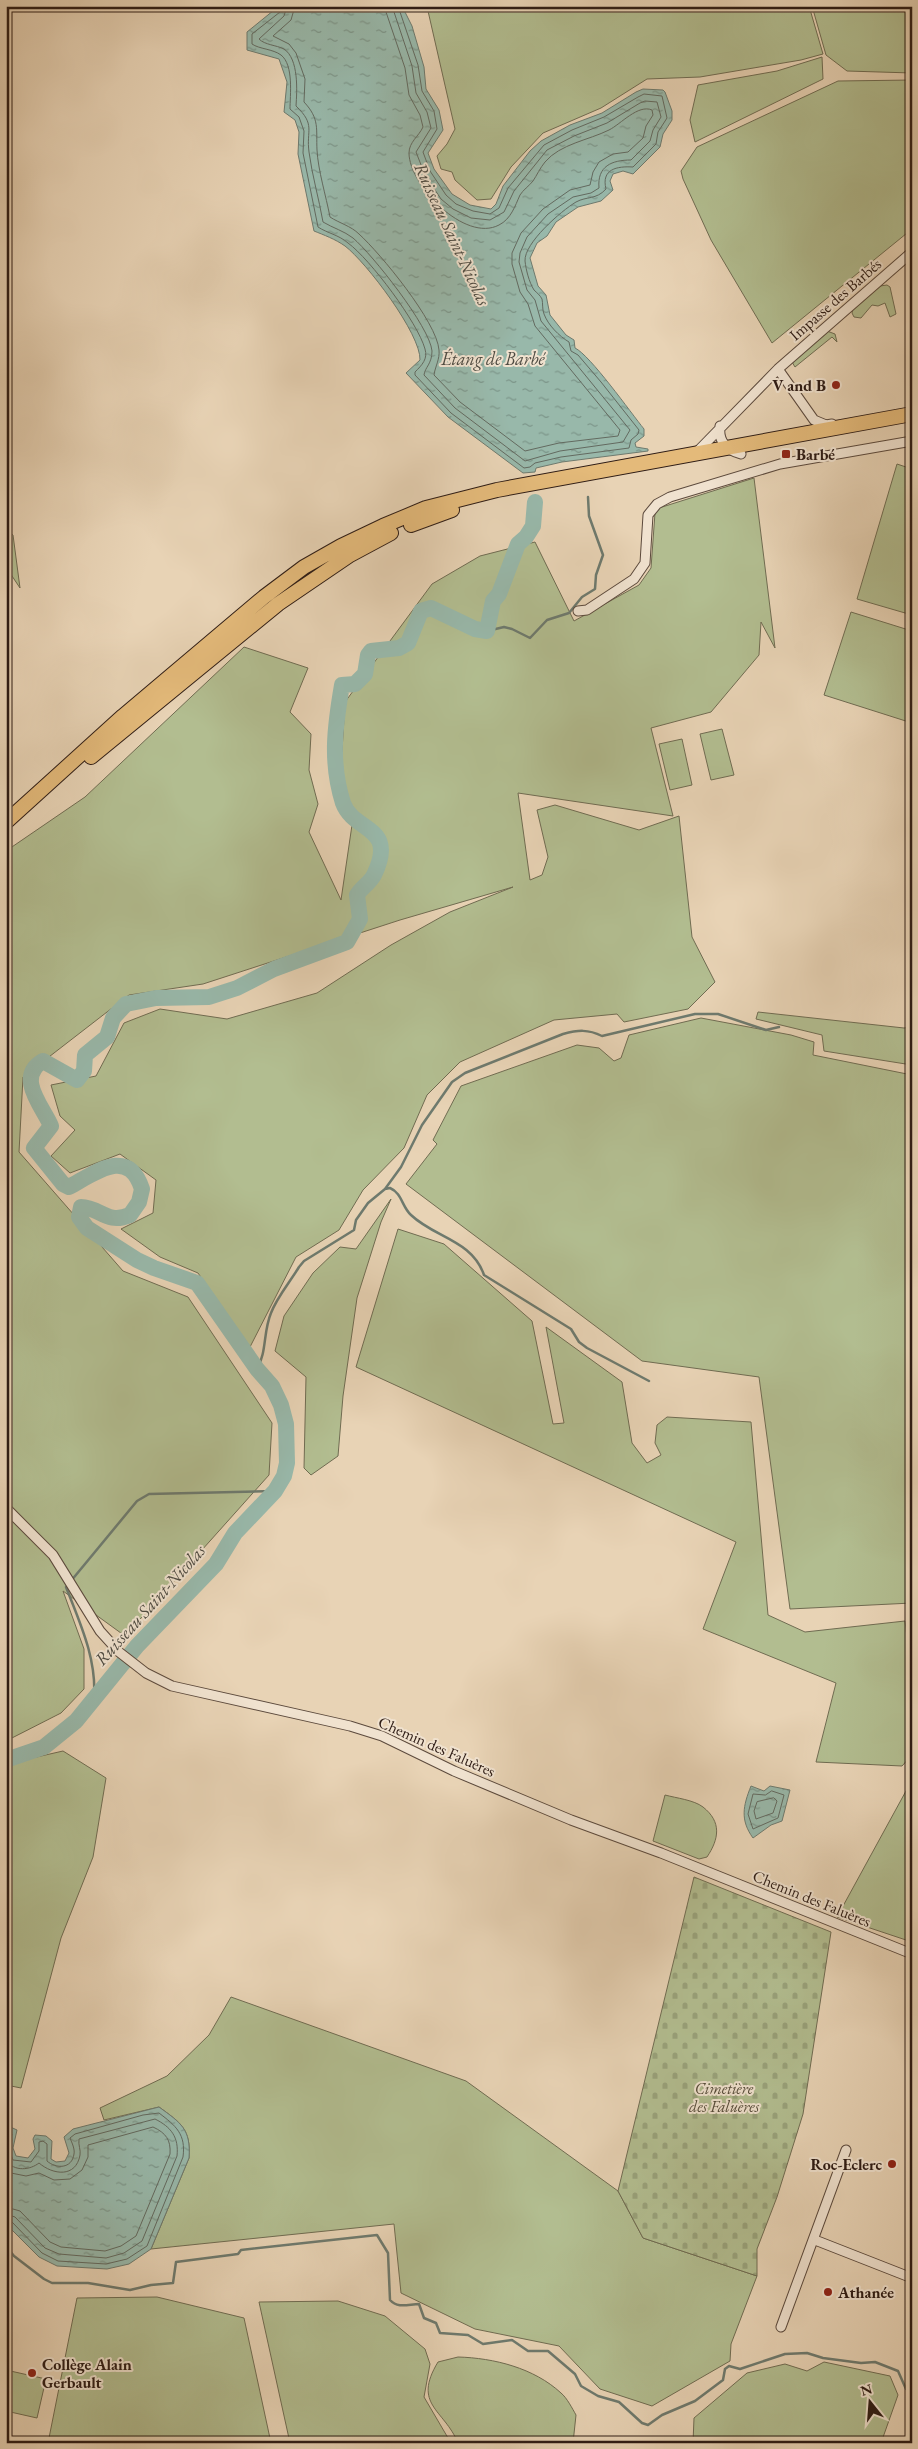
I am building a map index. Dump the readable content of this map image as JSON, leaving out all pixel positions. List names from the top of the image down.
{
  "streets": {
    "street": ["Impasse des Barbés", "Chemin des Faluères"]
  },
  "water": ["Ruisseau Saint-Nicolas", "Étang de Barbé"],
  "parks": ["Cimetière des Faluères"],
  "places": {
    "other": [
      "V and B",
      "Roc-Eclerc",
      "Athanée",
      "Collège Alain Gerbault"
    ],
    "transit": ["Barbé"]
  },
  "north": "top"
}
